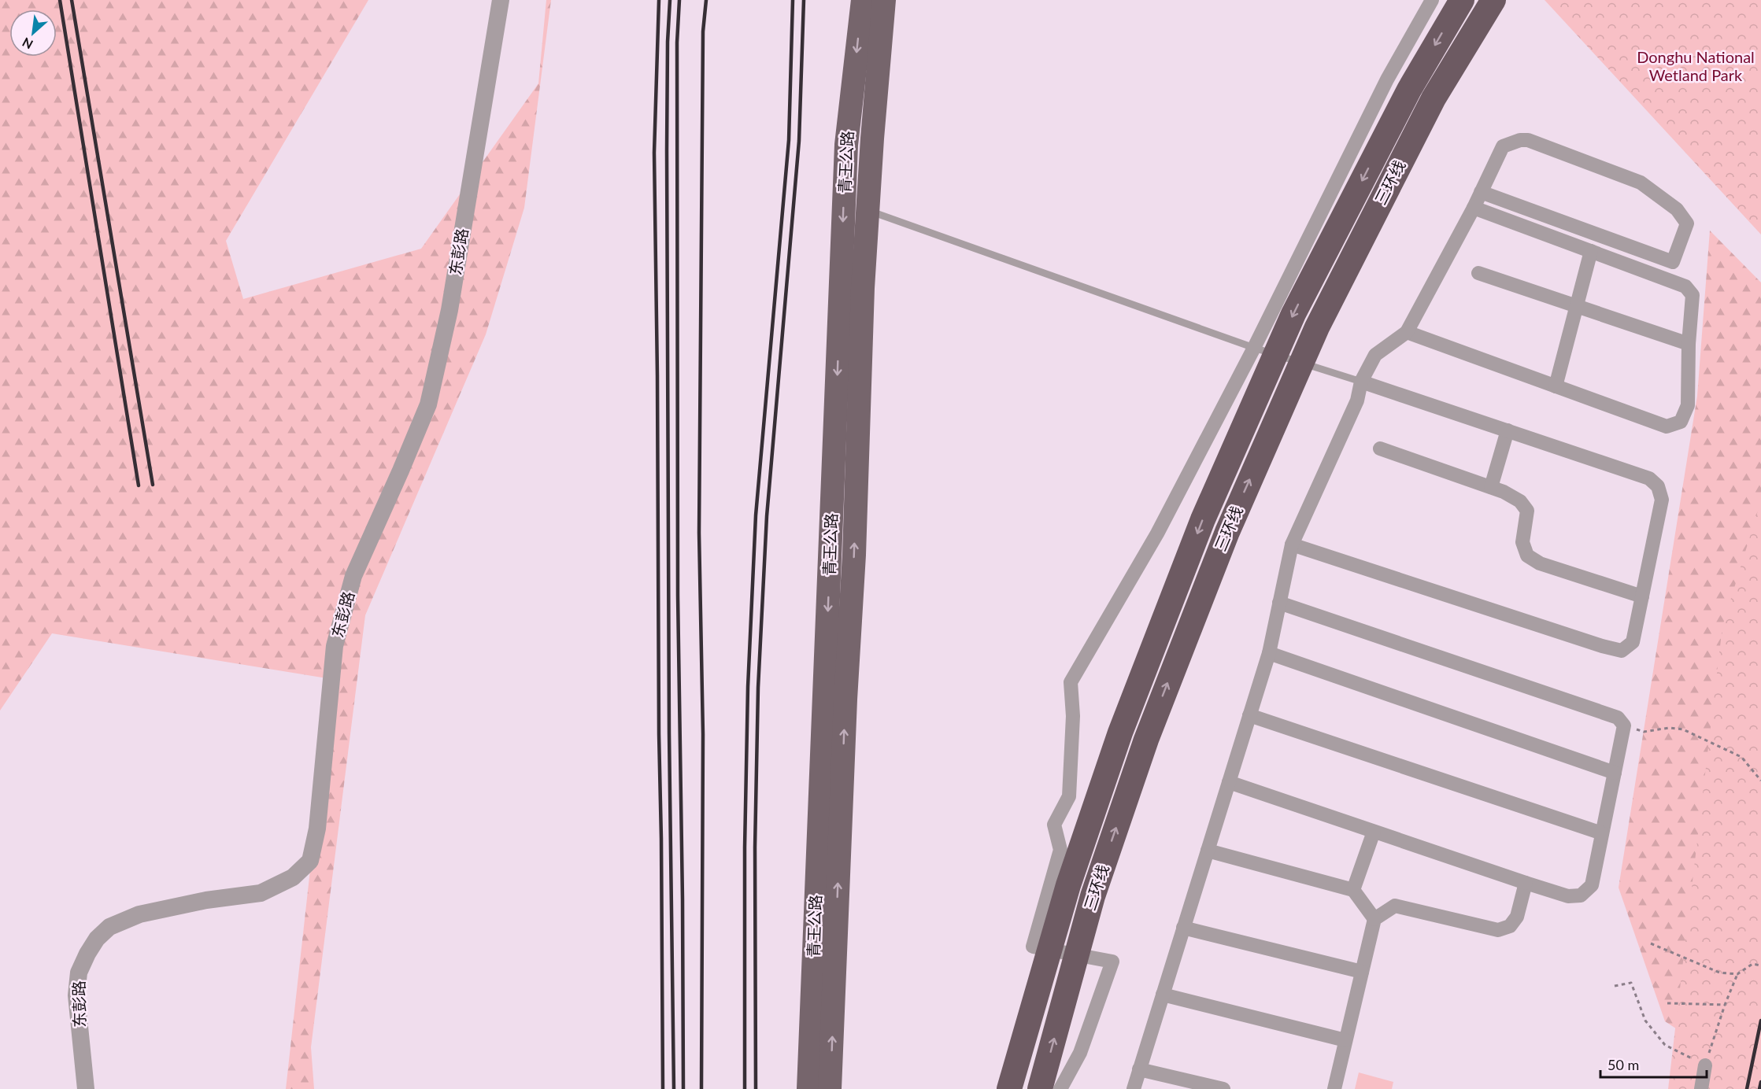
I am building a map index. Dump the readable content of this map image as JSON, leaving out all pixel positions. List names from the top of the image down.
{
  "streets": {
    "highway": ["三环线"],
    "main road": ["青王公路"],
    "street": ["东彭路"]
  },
  "parks": ["Donghu National Wetland Park"],
  "scale_bar": "50 m",
  "north": "bottom left"
}
